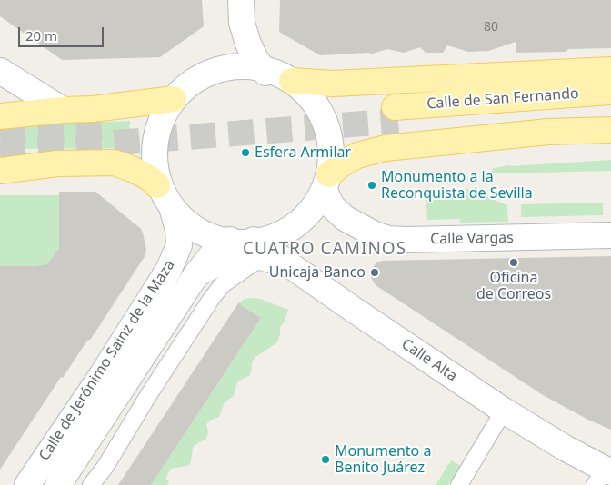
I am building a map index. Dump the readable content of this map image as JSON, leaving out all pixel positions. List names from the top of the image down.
{
  "streets": {
    "main road": [
      "Calle de San Fernando",
      "Calle Vargas",
      "Calle de Jerónimo Sainz de la Maza",
      "Calle Alta"
    ]
  },
  "crossings": [
    ["Calle de Jerónimo Sainz de la Maza", "Calle Alta"]
  ],
  "districts": ["CUATRO CAMINOS"],
  "places": [
    "Esfera Armilar",
    "Monumento a la Reconquista de Sevilla",
    "Oficina de Correos",
    "Unicaja Banco",
    "Monumento a Benito Juárez"
  ],
  "house_numbers": ["80"],
  "scale_bar": "20 m"
}
